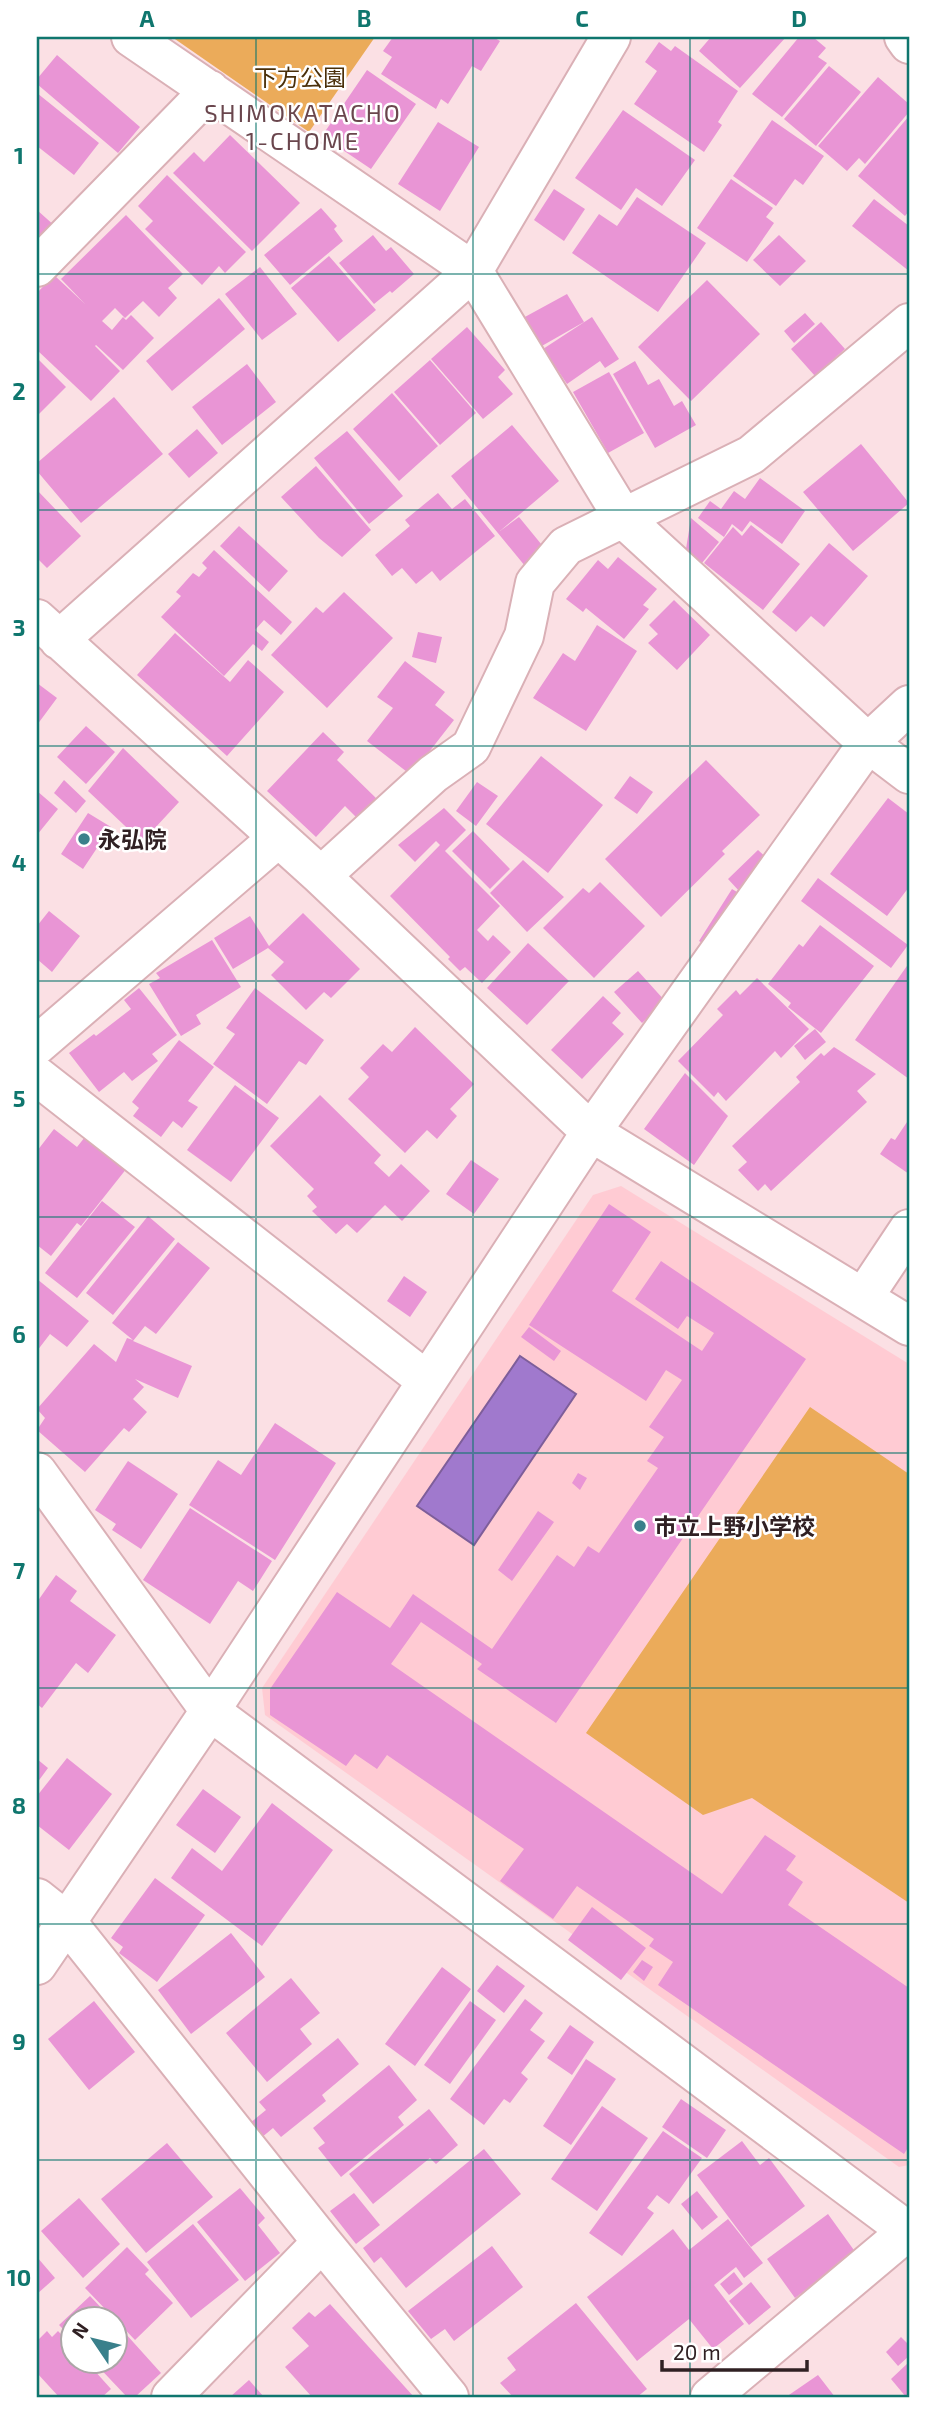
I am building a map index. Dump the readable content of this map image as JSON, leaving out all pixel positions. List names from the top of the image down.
{
  "districts": ["SHIMOKATACHO 1-CHOME"],
  "parks": ["下方公園"],
  "places": ["永弘院", "市立上野小学校"],
  "scale_bar": "20 m",
  "north": "top left",
  "grid": {
    "columns": [
      "A",
      "B",
      "C",
      "D"
    ],
    "rows": [
      "1",
      "2",
      "3",
      "4",
      "5",
      "6",
      "7",
      "8",
      "9",
      "10"
    ]
  }
}
